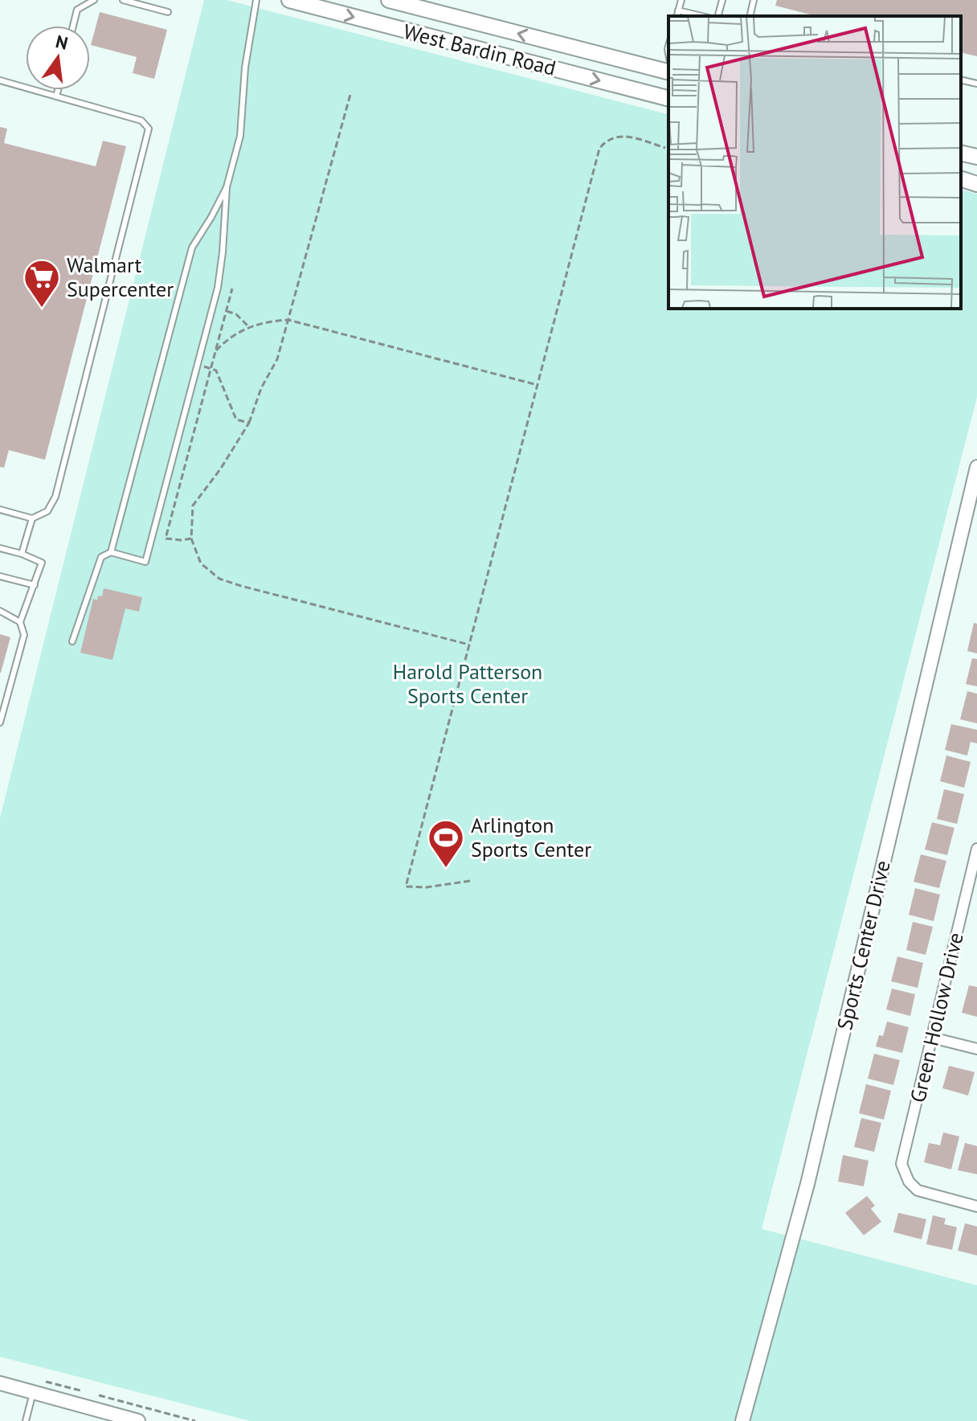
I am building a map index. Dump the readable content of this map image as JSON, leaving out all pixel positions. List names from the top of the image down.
{
  "streets": {
    "main road": ["West Bardin Road"],
    "street": ["Sports Center Drive", "Green Hollow Drive"]
  },
  "parks": ["Harold Patterson Sports Center"],
  "places": {
    "supermarket": ["Walmart Supercenter"],
    "sports": ["Arlington Sports Center"]
  },
  "north": "top"
}
